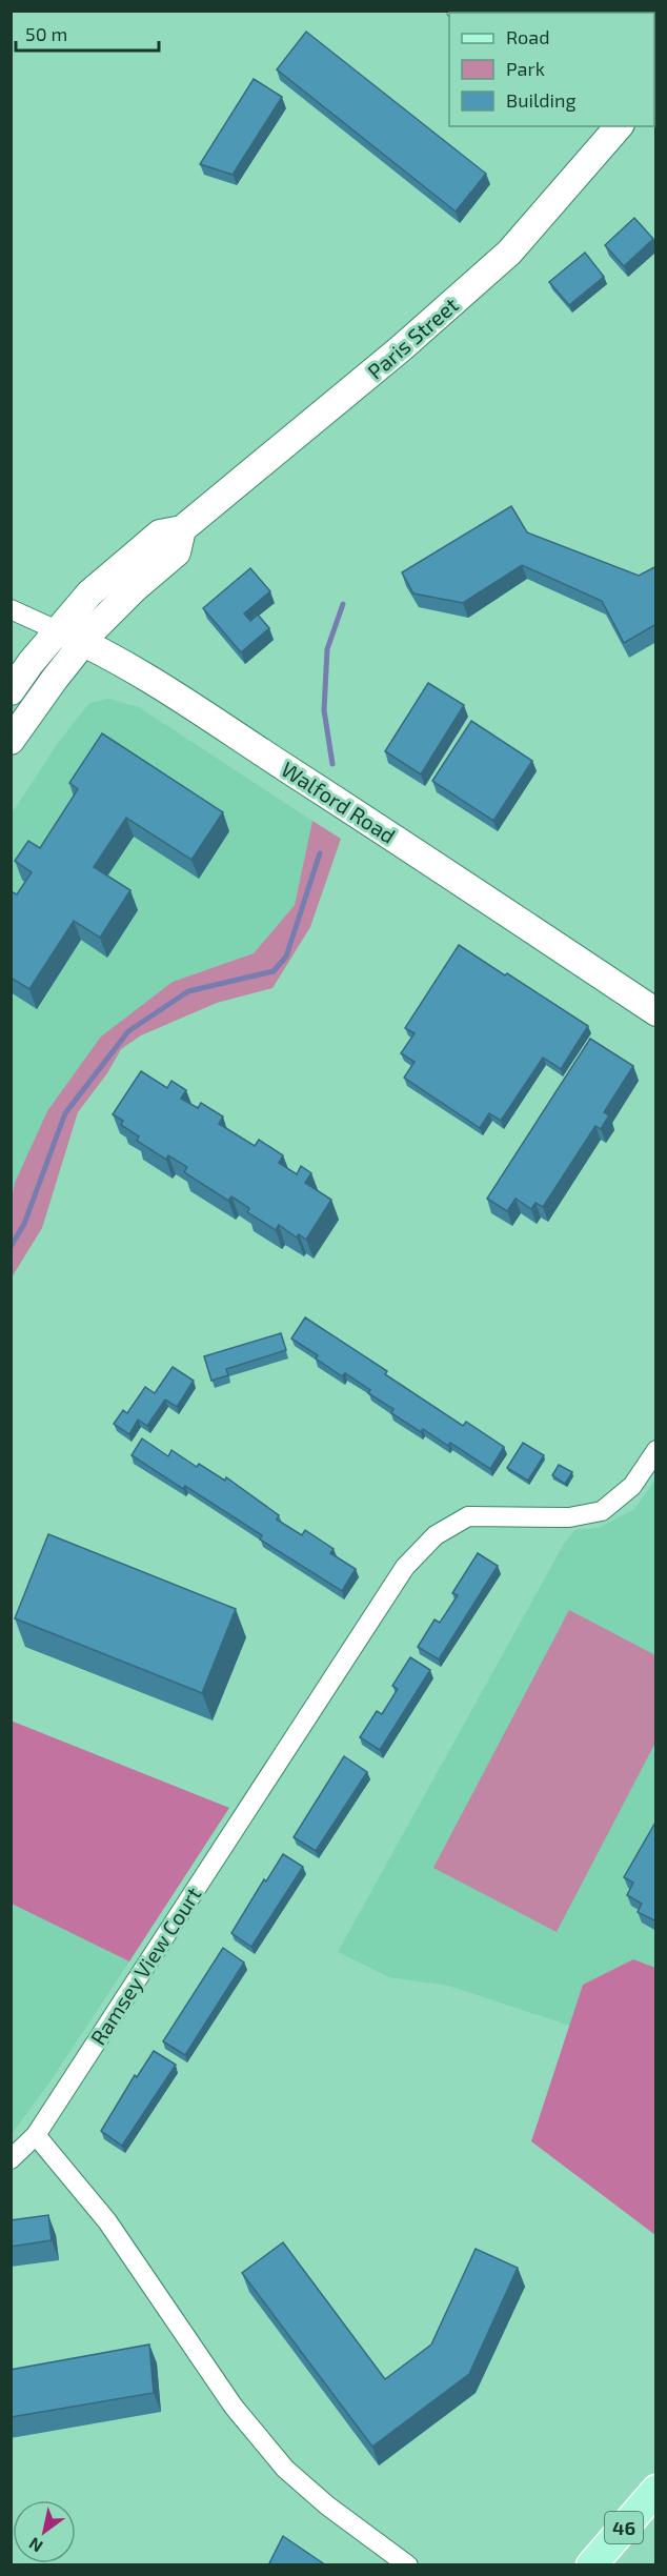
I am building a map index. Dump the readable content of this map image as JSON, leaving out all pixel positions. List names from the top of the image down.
{
  "streets": {
    "main road": ["Paris Street", "Walford Road", "46"],
    "street": ["Ramsey View Court"]
  },
  "crossings": [
    ["Paris Street", "Walford Road"]
  ],
  "legend": ["Road", "Park", "Building"],
  "scale_bar": "50 m",
  "north": "bottom left"
}
